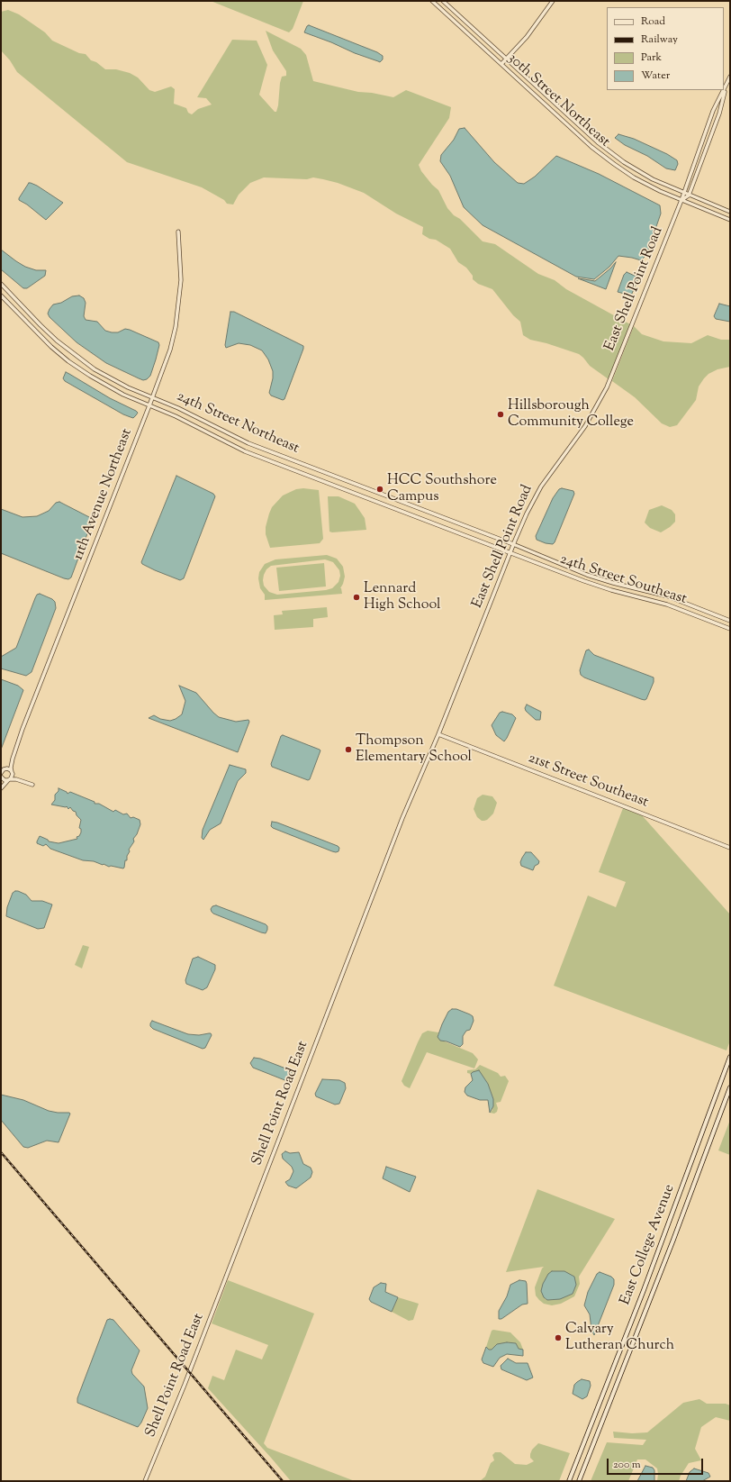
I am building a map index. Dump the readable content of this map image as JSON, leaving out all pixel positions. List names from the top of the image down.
{
  "streets": {
    "main road": ["East College Avenue"],
    "street": [
      "30th Street Northeast",
      "East Shell Point Road",
      "24th Street Northeast",
      "11th Avenue Northeast",
      "24th Street Southeast",
      "21st Street Southeast",
      "Shell Point Road East"
    ]
  },
  "crossings": [
    ["30th Street Northeast", "East Shell Point Road"],
    ["East Shell Point Road", "24th Street Northeast"],
    ["East Shell Point Road", "24th Street Southeast"],
    ["East Shell Point Road", "21st Street Southeast"],
    ["East Shell Point Road", "Shell Point Road East"],
    ["24th Street Northeast", "11th Avenue Northeast"],
    ["24th Street Northeast", "24th Street Southeast"],
    ["21st Street Southeast", "Shell Point Road East"]
  ],
  "places": [
    "Hillsborough Community College",
    "HCC Southshore Campus",
    "Lennard High School",
    "Thompson Elementary School",
    "Calvary Lutheran Church"
  ],
  "legend": [
    "Road",
    "Railway",
    "Park",
    "Water"
  ],
  "scale_bar": "200 m"
}
